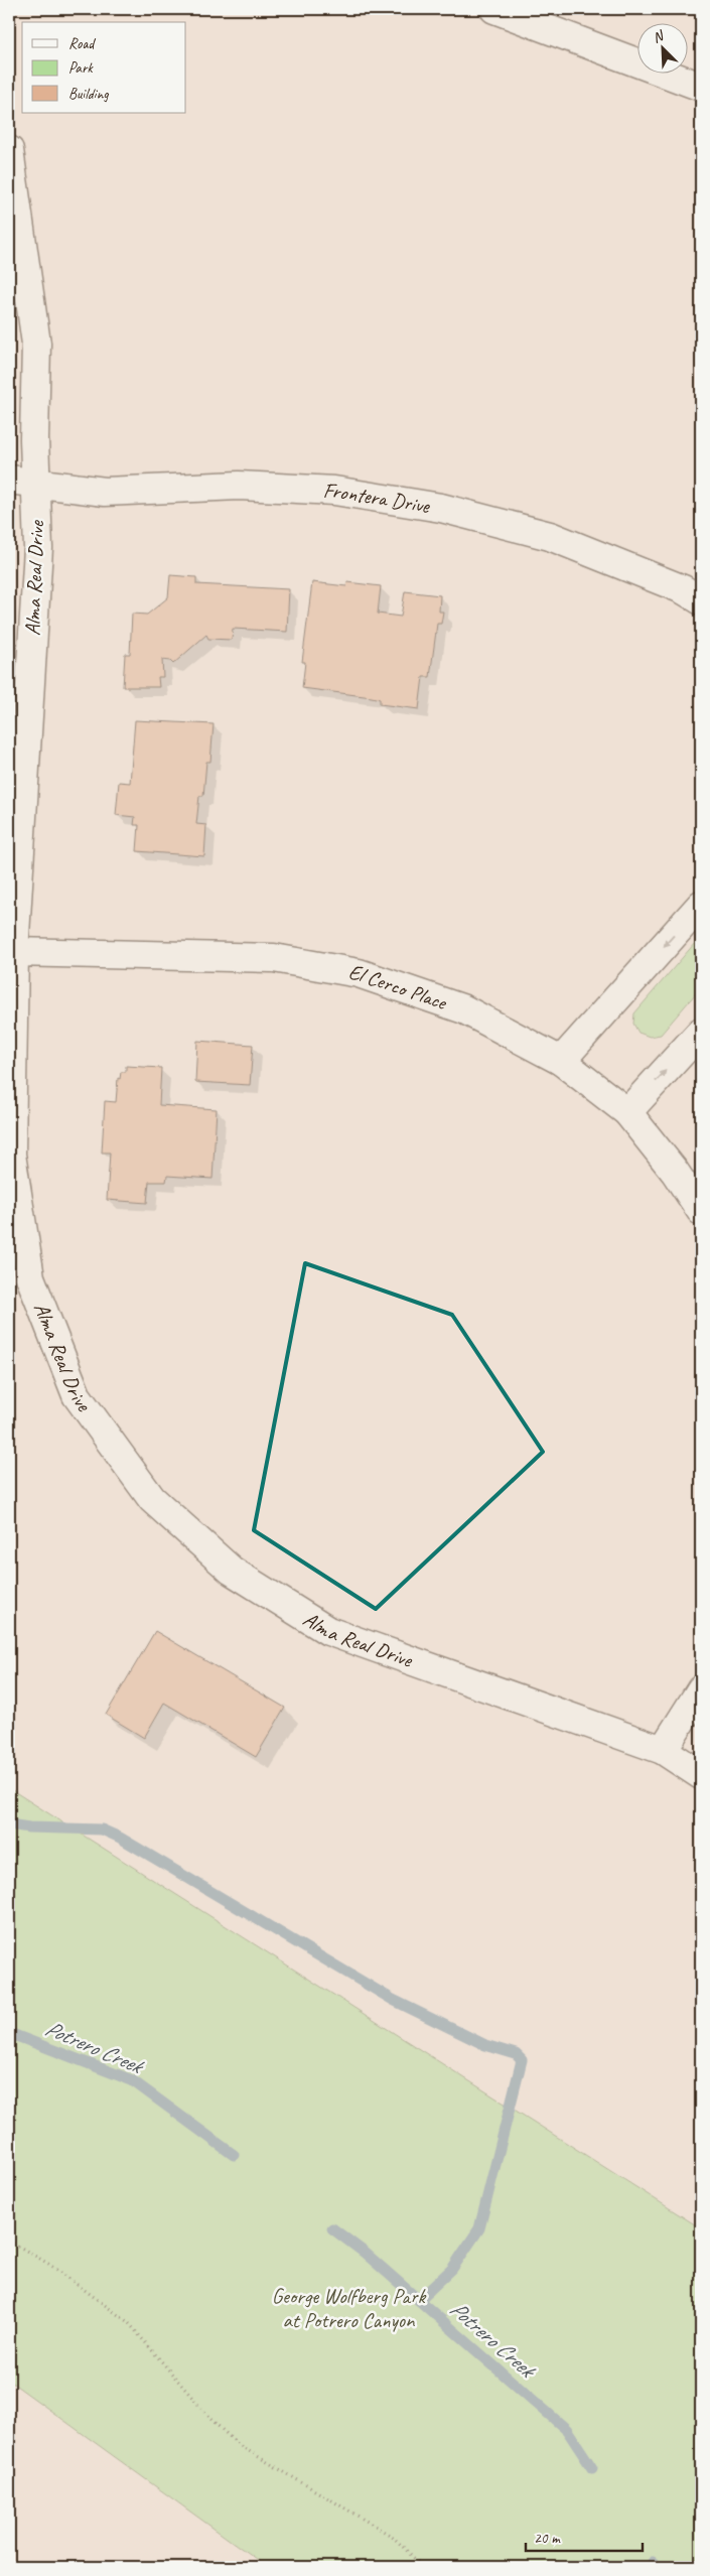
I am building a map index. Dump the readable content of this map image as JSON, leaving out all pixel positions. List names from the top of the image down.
{
  "streets": {
    "street": ["Frontera Drive", "Alma Real Drive", "El Cerco Place"]
  },
  "crossings": [
    ["Frontera Drive", "Alma Real Drive"],
    ["Alma Real Drive", "El Cerco Place"]
  ],
  "water": ["Potrero Creek"],
  "parks": ["George Wolfberg Park at Potrero Canyon"],
  "legend": ["Road", "Park", "Building"],
  "scale_bar": "20 m",
  "north": "top left"
}
